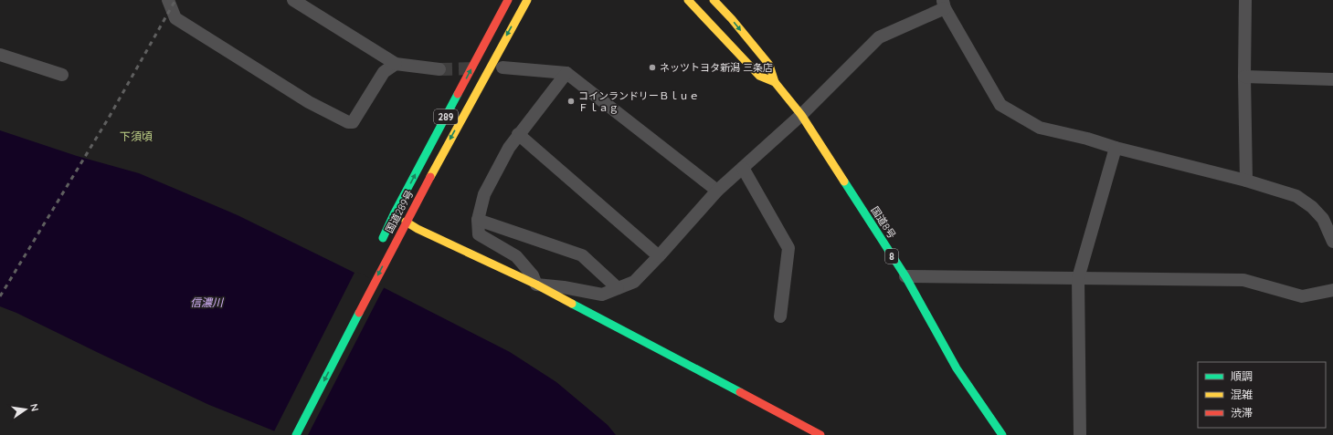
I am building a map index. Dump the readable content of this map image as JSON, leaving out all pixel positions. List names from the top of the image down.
{
  "streets": {
    "main road": [
      "289",
      "国道289号",
      "国道8号",
      "8"
    ]
  },
  "districts": ["下須頃"],
  "water": ["信濃川"],
  "places": ["ネッツトヨタ新潟 三条店", "コインランドリーＢｌｕｅ Ｆｌａｇ"],
  "legend": ["順調", "混雑", "渋滞"],
  "north": "right"
}
